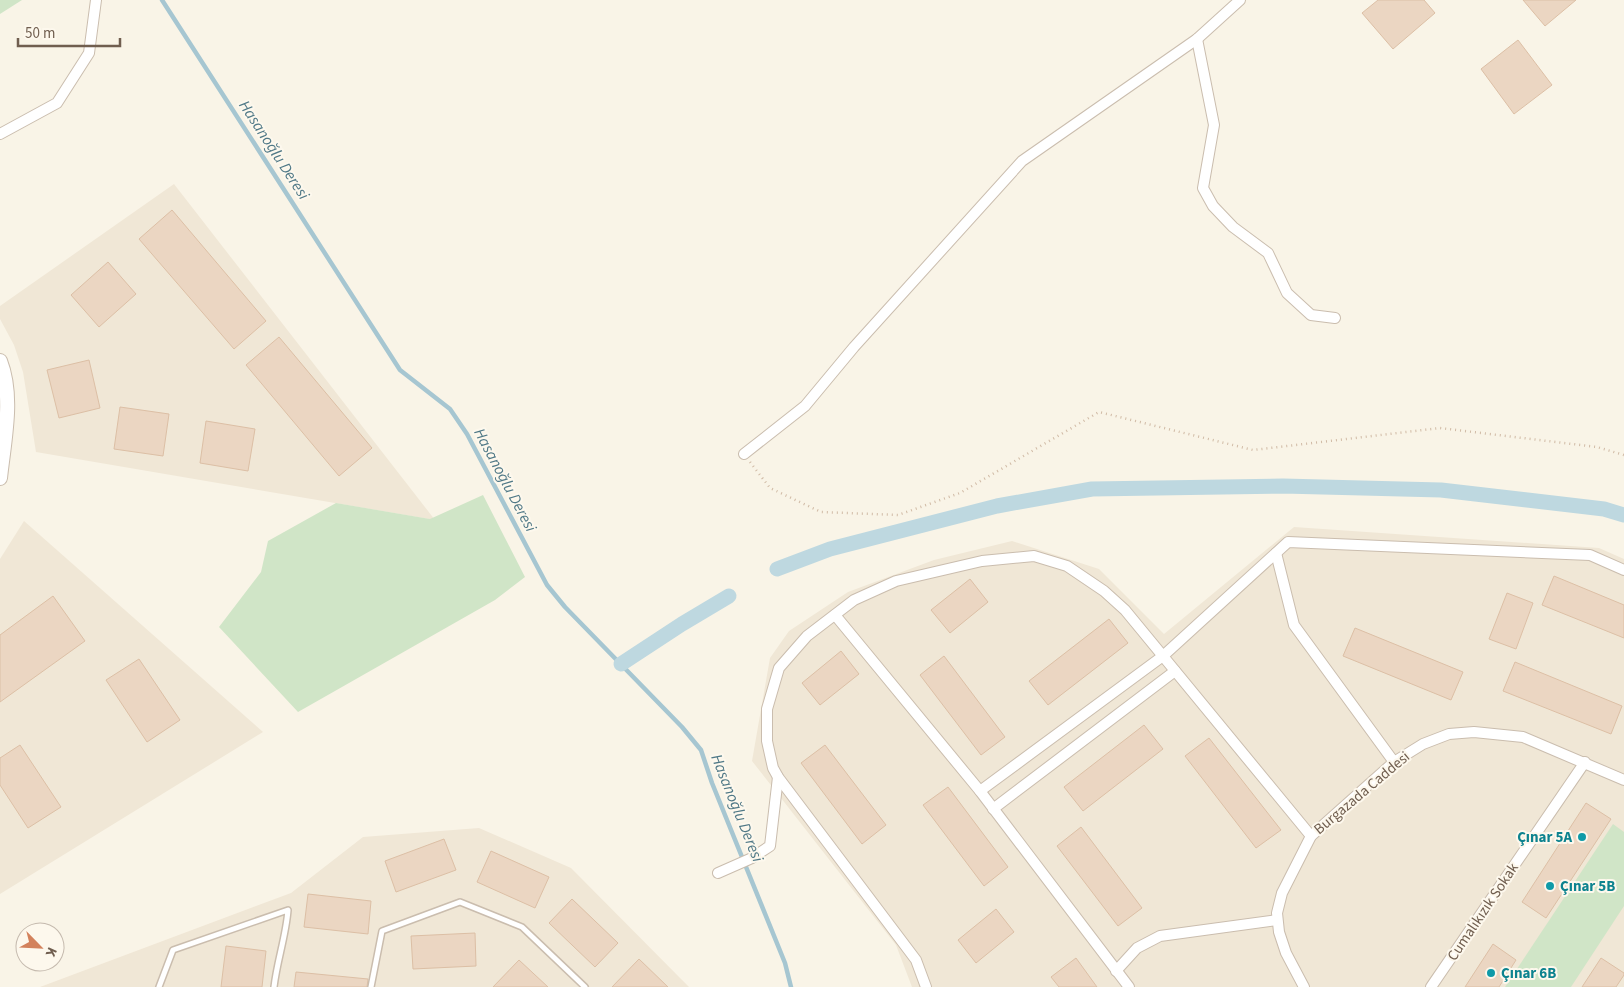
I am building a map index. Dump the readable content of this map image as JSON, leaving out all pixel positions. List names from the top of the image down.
{
  "streets": {
    "street": ["Burgazada Caddesi", "Cumalıkızık Sokak"]
  },
  "crossings": [
    ["Burgazada Caddesi", "Cumalıkızık Sokak"]
  ],
  "water": ["Hasanoğlu Deresi"],
  "places": ["Çınar 5A", "Çınar 5B", "Çınar 6B"],
  "scale_bar": "50 m",
  "north": "bottom right"
}
